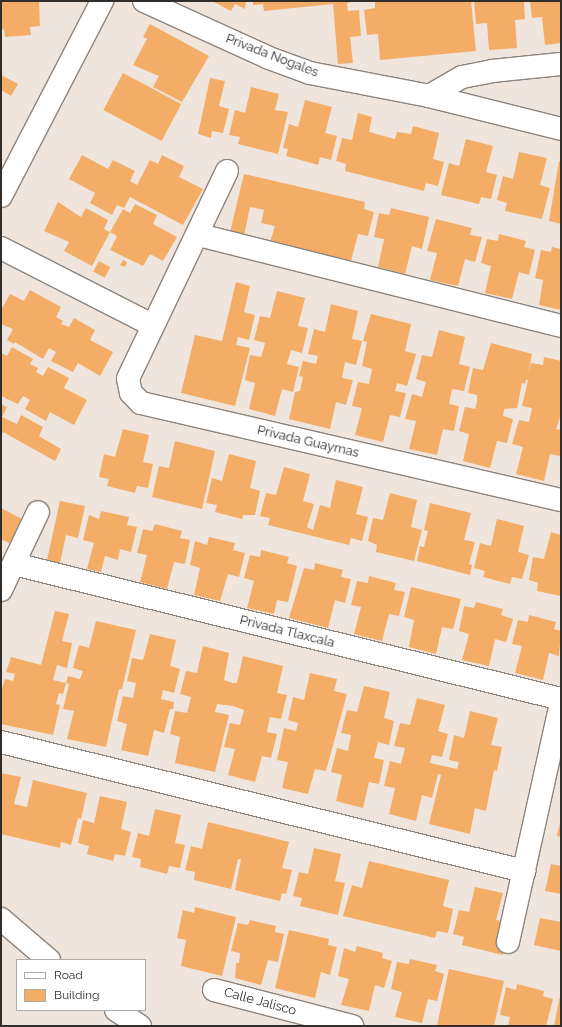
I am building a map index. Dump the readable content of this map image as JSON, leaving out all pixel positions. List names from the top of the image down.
{
  "streets": {
    "street": [
      "Privada Nogales",
      "Privada Guaymas",
      "Privada Tlaxcala",
      "Calle Jalisco"
    ]
  },
  "legend": ["Road", "Building"]
}
